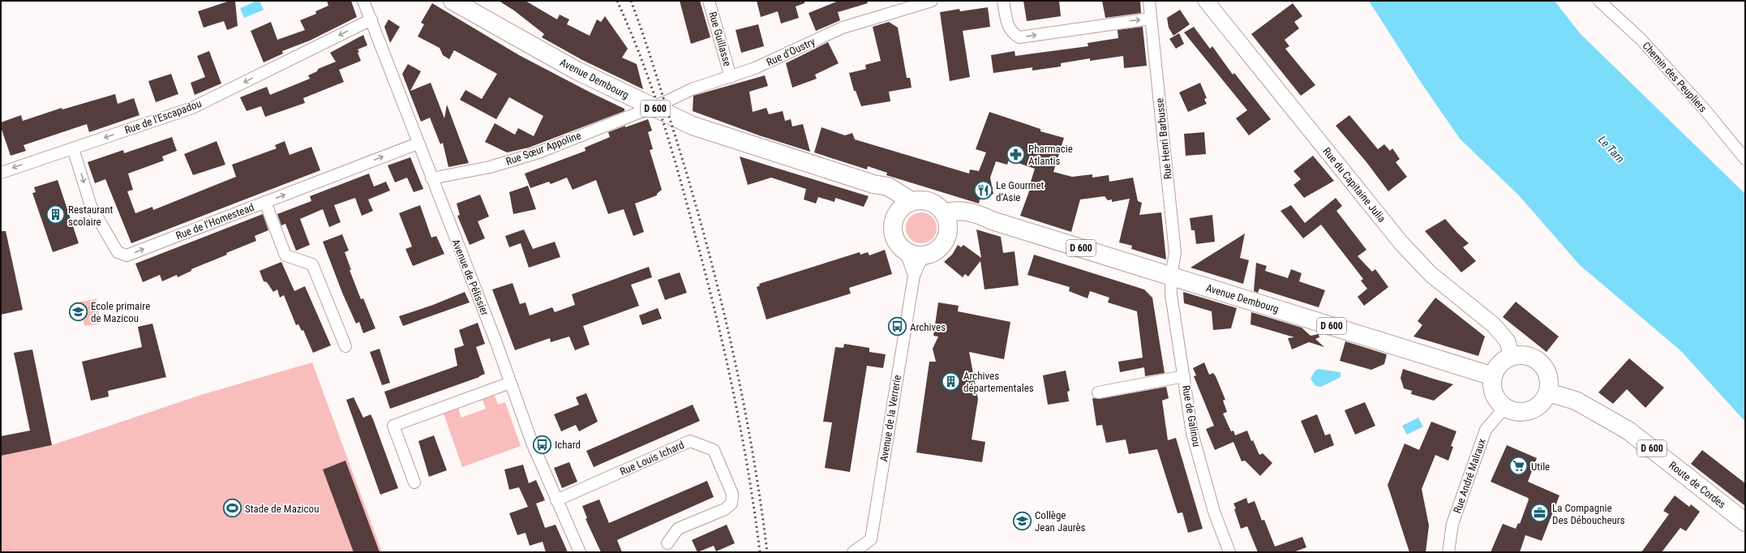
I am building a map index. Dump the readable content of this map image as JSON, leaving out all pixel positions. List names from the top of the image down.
{
  "streets": {
    "main road": ["Avenue Dembourg", "D 600", "Route de Cordes"],
    "street": [
      "Rue Guillasse",
      "Rue d'Oustry",
      "Chemin des Peupliers",
      "Rue de l'Escapadou",
      "Rue Henri Barbusse",
      "Rue Sœur Appoline",
      "Rue du Capitaine Julia",
      "Rue de l'Homestead",
      "Avenue de Pélissier",
      "Rue de Galinou",
      "Avenue de la Verrerie",
      "Rue Louis Ichard",
      "Rue André Malraux"
    ]
  },
  "crossings": [
    ["Rue Guillasse", "Rue d'Oustry"],
    ["Rue d'Oustry", "Avenue Dembourg"],
    ["Rue d'Oustry", "Rue Sœur Appoline"],
    ["Avenue Dembourg", "Rue Henri Barbusse"],
    ["Avenue Dembourg", "Rue Sœur Appoline"],
    ["Avenue Dembourg", "Rue du Capitaine Julia"],
    ["Avenue Dembourg", "Rue de Galinou"],
    ["Avenue Dembourg", "Avenue de la Verrerie"],
    ["Avenue Dembourg", "Rue André Malraux"],
    ["Avenue Dembourg", "Route de Cordes"],
    ["Rue de l'Escapadou", "Rue de l'Homestead"],
    ["Rue de l'Escapadou", "Avenue de Pélissier"],
    ["Rue Henri Barbusse", "Rue de Galinou"],
    ["Rue Sœur Appoline", "Avenue de Pélissier"],
    ["Rue du Capitaine Julia", "Rue André Malraux"],
    ["Rue du Capitaine Julia", "Route de Cordes"],
    ["Rue de l'Homestead", "Avenue de Pélissier"],
    ["Avenue de Pélissier", "Rue Louis Ichard"],
    ["Rue André Malraux", "Route de Cordes"]
  ],
  "one_way": ["Rue de l'Escapadou"],
  "water": ["Le Tarn"],
  "places": {
    "pharmacy": ["Pharmacie Atlantis"],
    "restaurant": ["Le Gourmet d'Asie"],
    "building": ["Restaurant scolaire", "Archives départementales"],
    "school or university": ["Ecole primaire de Mazicou", "Collège Jean Jaurès"],
    "bus stop": ["Archives", "Ichard"],
    "supermarket": ["Utile"],
    "sports": ["Stade de Mazicou"],
    "office": ["La Compagnie Des Déboucheurs"]
  }
}
